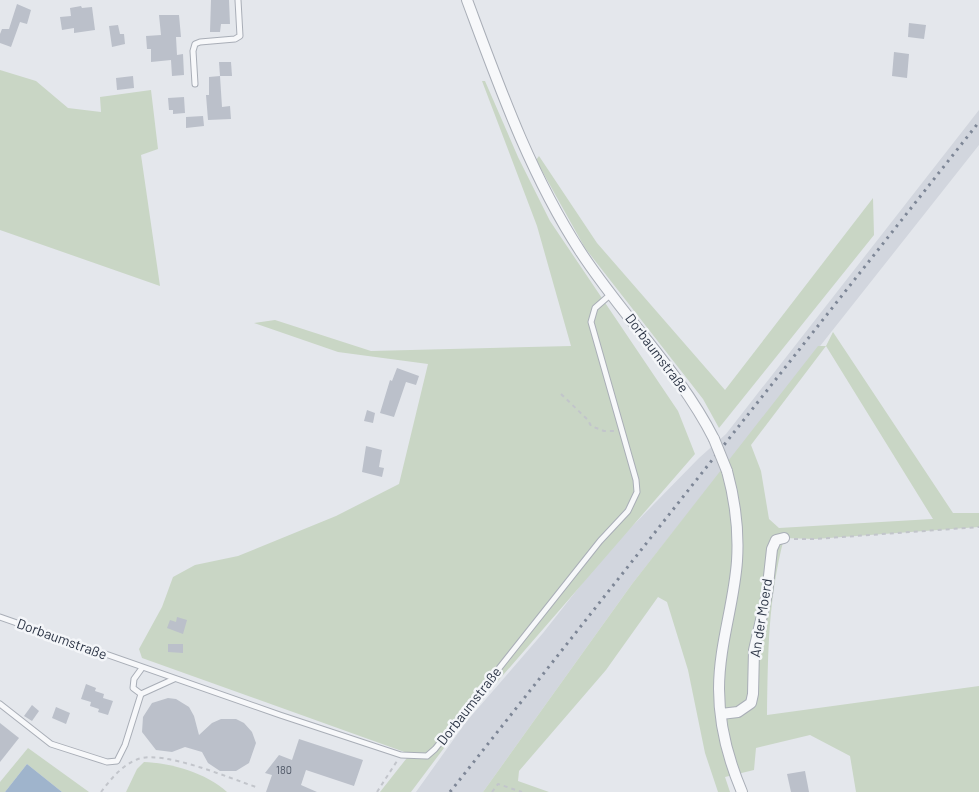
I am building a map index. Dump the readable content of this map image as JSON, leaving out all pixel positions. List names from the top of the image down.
{
  "streets": {
    "street": ["Dorbaumstraße", "An der Moerd"]
  },
  "crossings": [
    ["Dorbaumstraße", "An der Moerd"]
  ],
  "house_numbers": ["180"]
}
